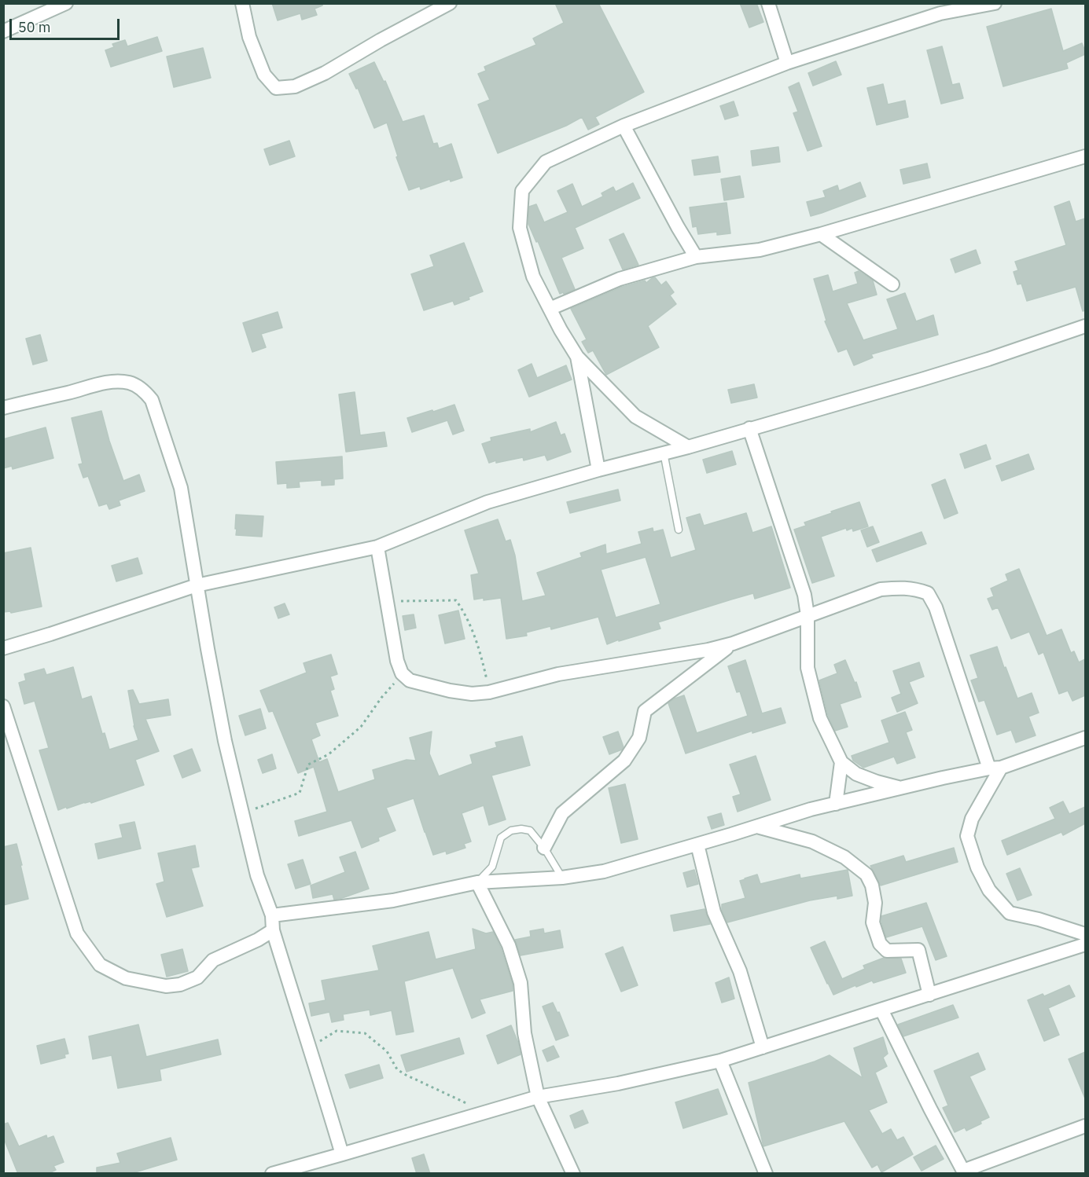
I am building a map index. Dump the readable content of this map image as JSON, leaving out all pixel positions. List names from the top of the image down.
{
  "scale_bar": "50 m"
}
